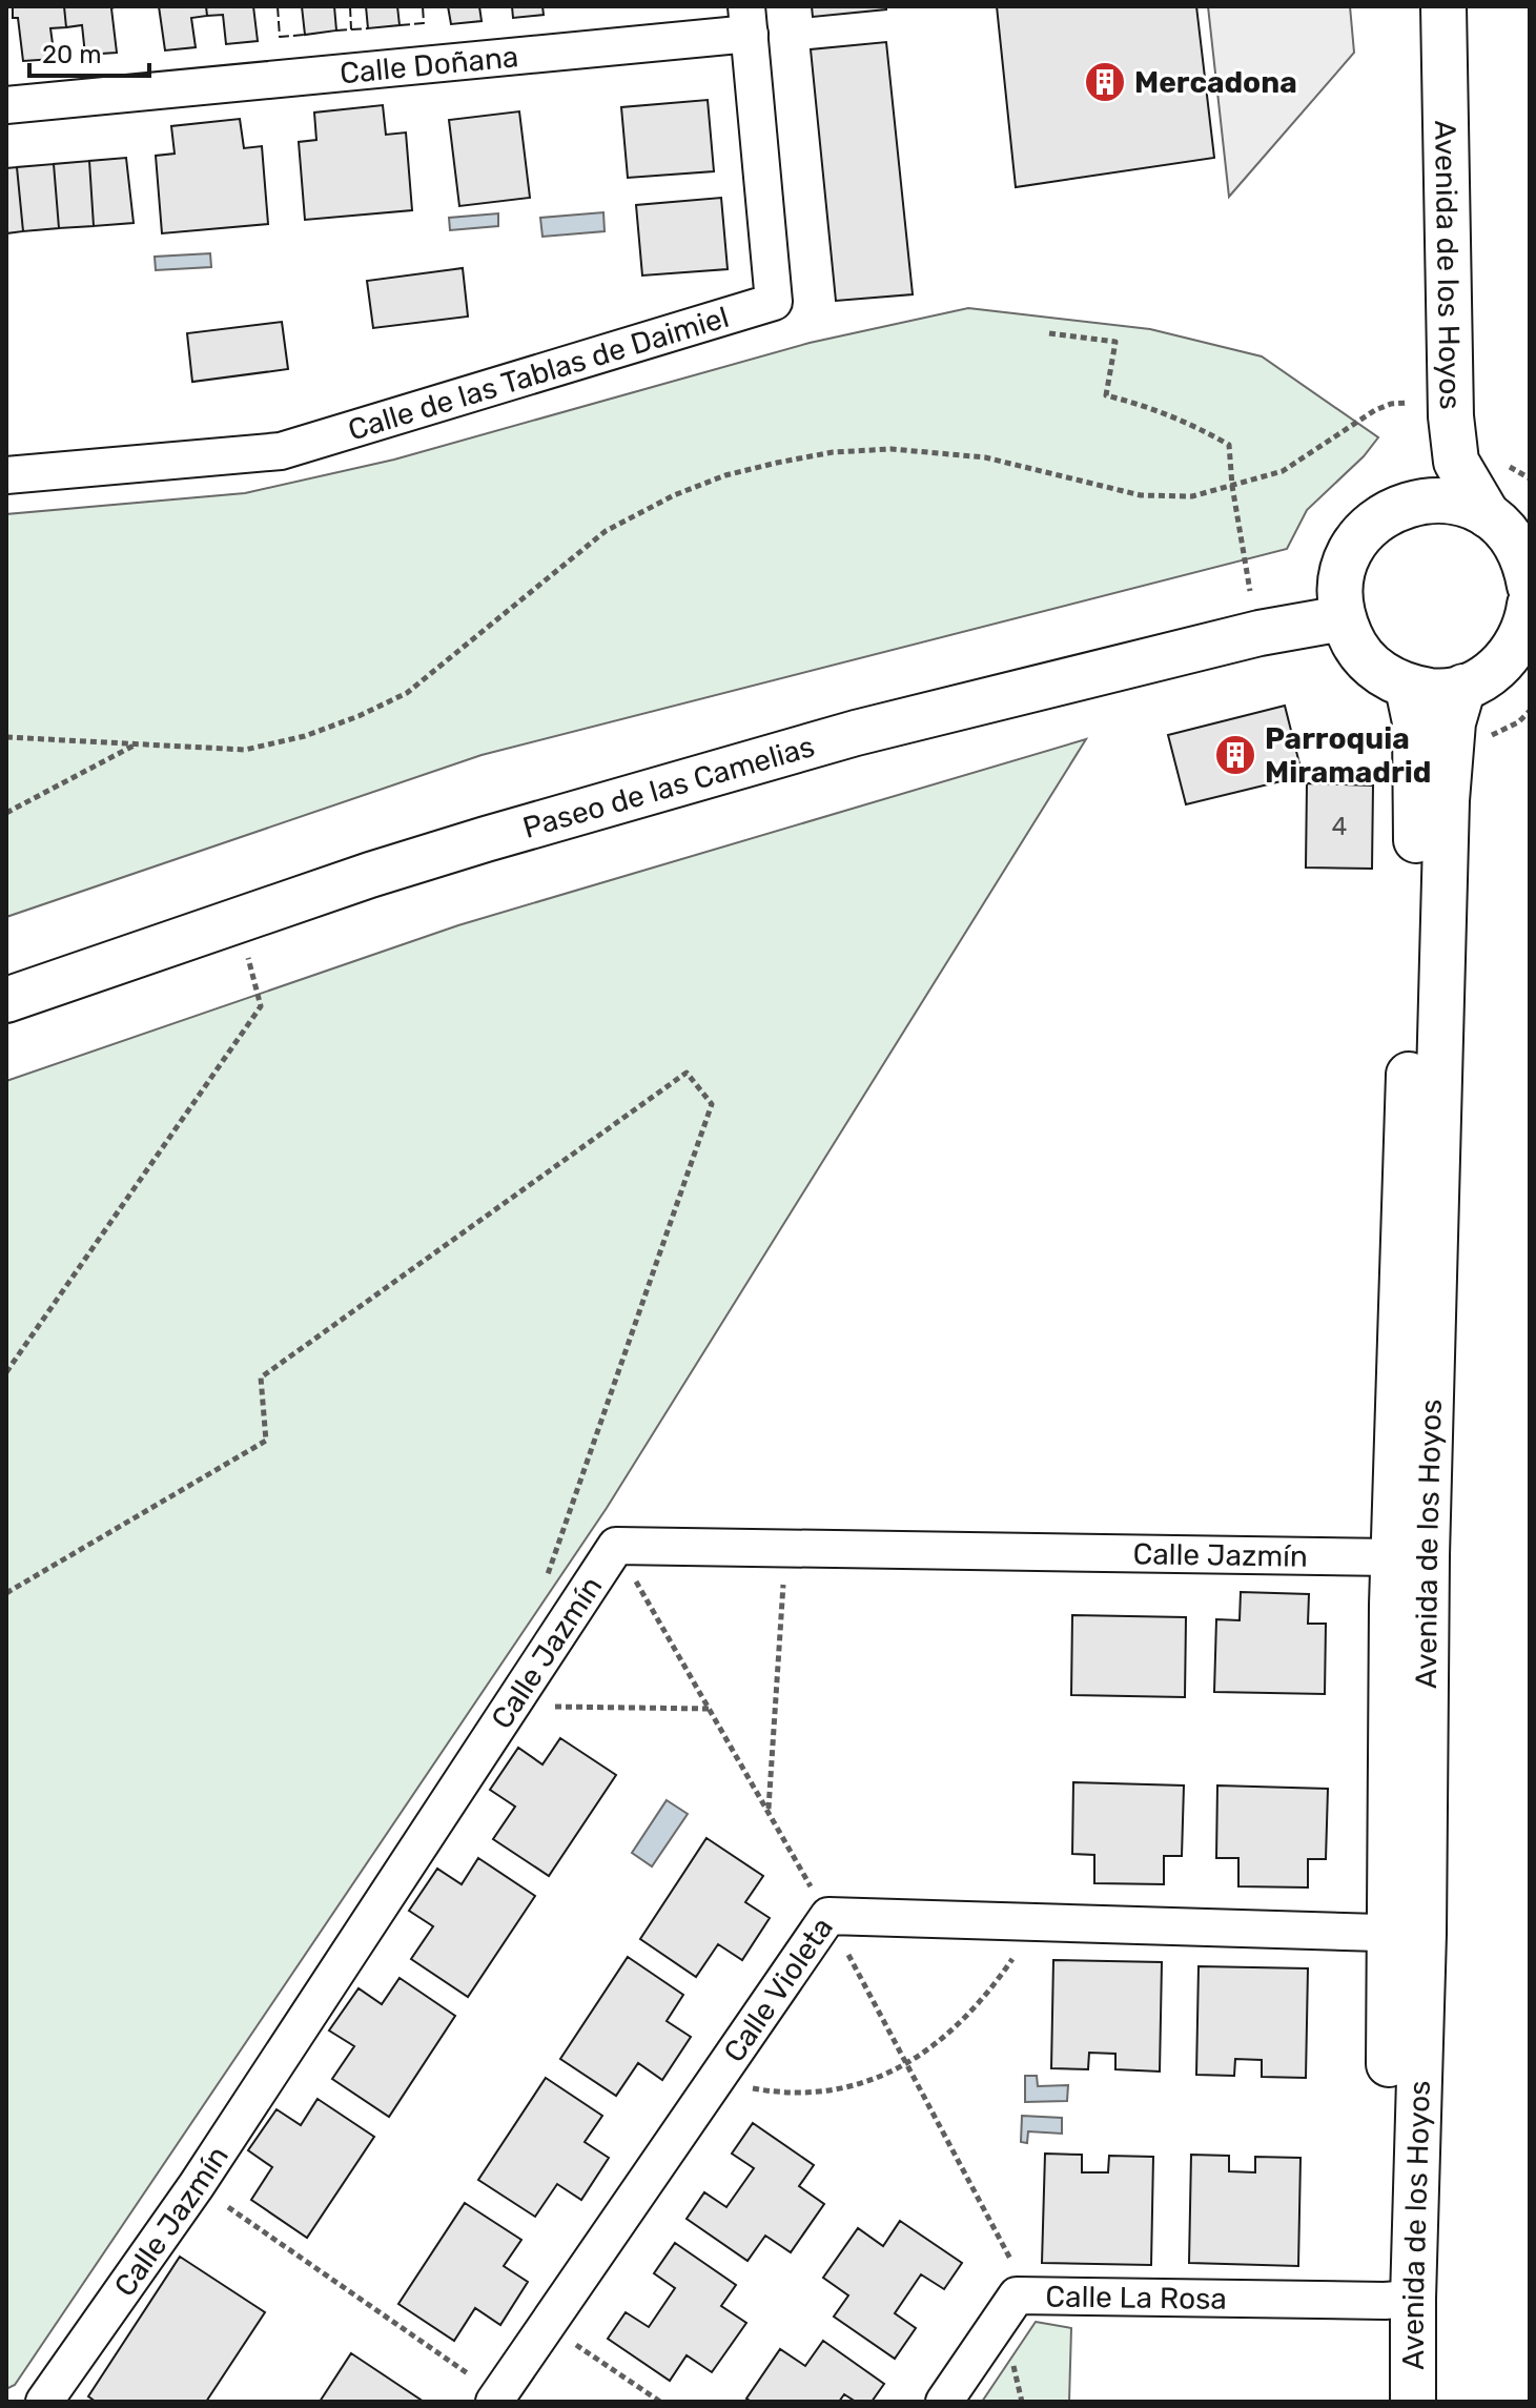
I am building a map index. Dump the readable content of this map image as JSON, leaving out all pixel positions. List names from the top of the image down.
{
  "streets": {
    "street": [
      "Calle Doñana",
      "Avenida de los Hoyos",
      "Calle de las Tablas de Daimiel",
      "Paseo de las Camelias",
      "Calle Jazmín",
      "Calle Violeta",
      "Calle La Rosa"
    ]
  },
  "crossings": [
    ["Calle Doñana", "Calle de las Tablas de Daimiel"],
    ["Avenida de los Hoyos", "Calle Jazmín"],
    ["Avenida de los Hoyos", "Calle Violeta"],
    ["Avenida de los Hoyos", "Calle La Rosa"]
  ],
  "places": {
    "building": ["Mercadona", "Parroquia Miramadrid"]
  },
  "house_numbers": ["4"],
  "scale_bar": "20 m"
}
